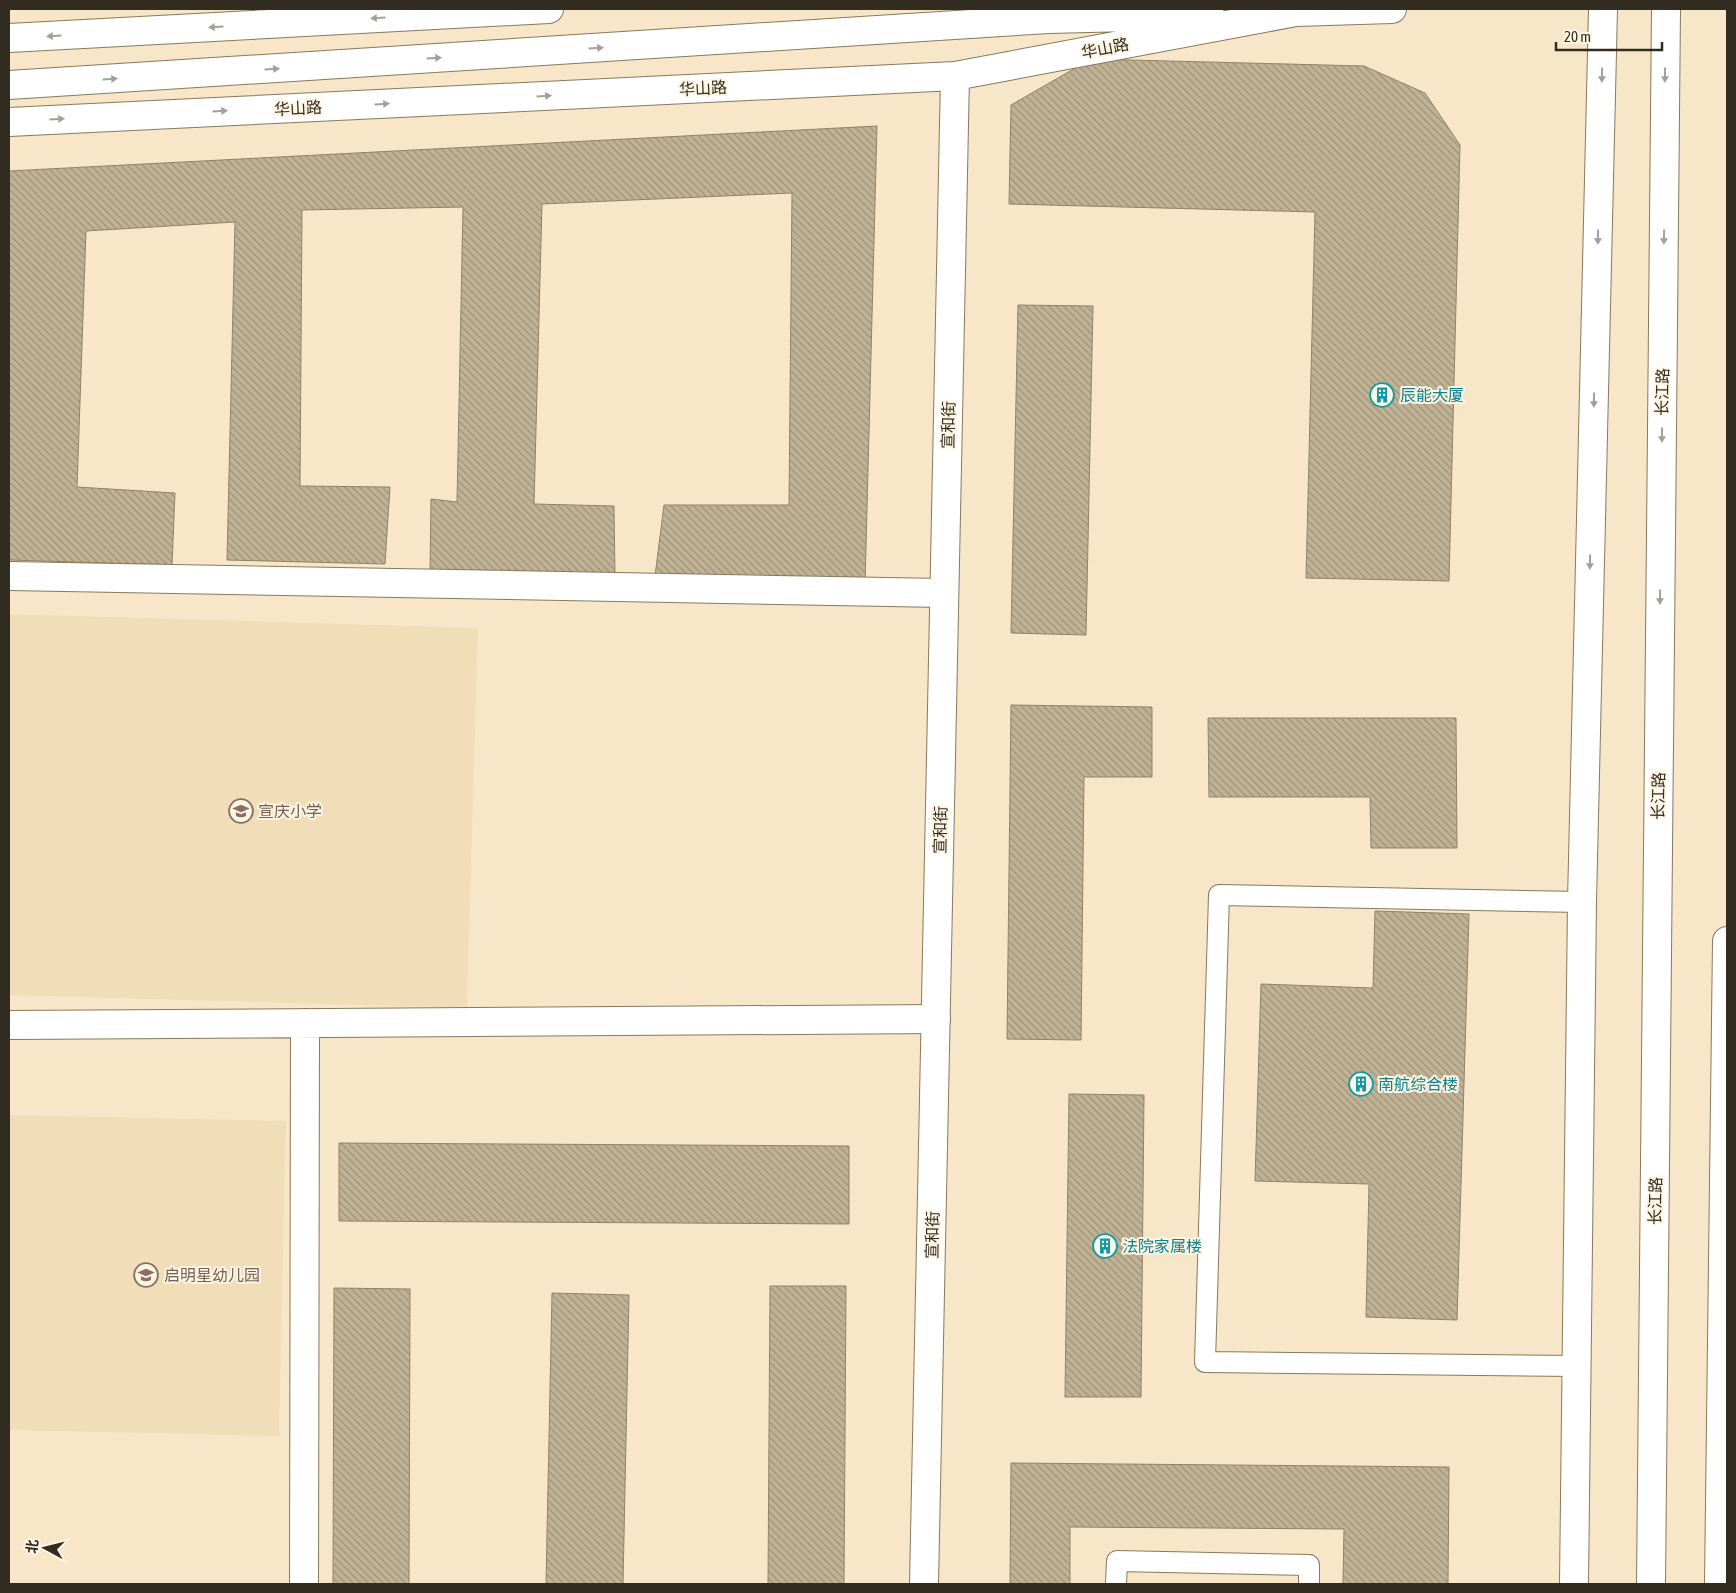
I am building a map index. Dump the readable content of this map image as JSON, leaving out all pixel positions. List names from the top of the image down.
{
  "streets": {
    "main road": ["华山路", "长江路", "宣和街"]
  },
  "crossings": [
    ["华山路", "宣和街"]
  ],
  "places": {
    "building": ["辰能大厦", "南航综合楼", "法院家属楼"],
    "school or university": ["宣庆小学", "启明星幼儿园"]
  },
  "scale_bar": "20 m",
  "north": "left"
}
